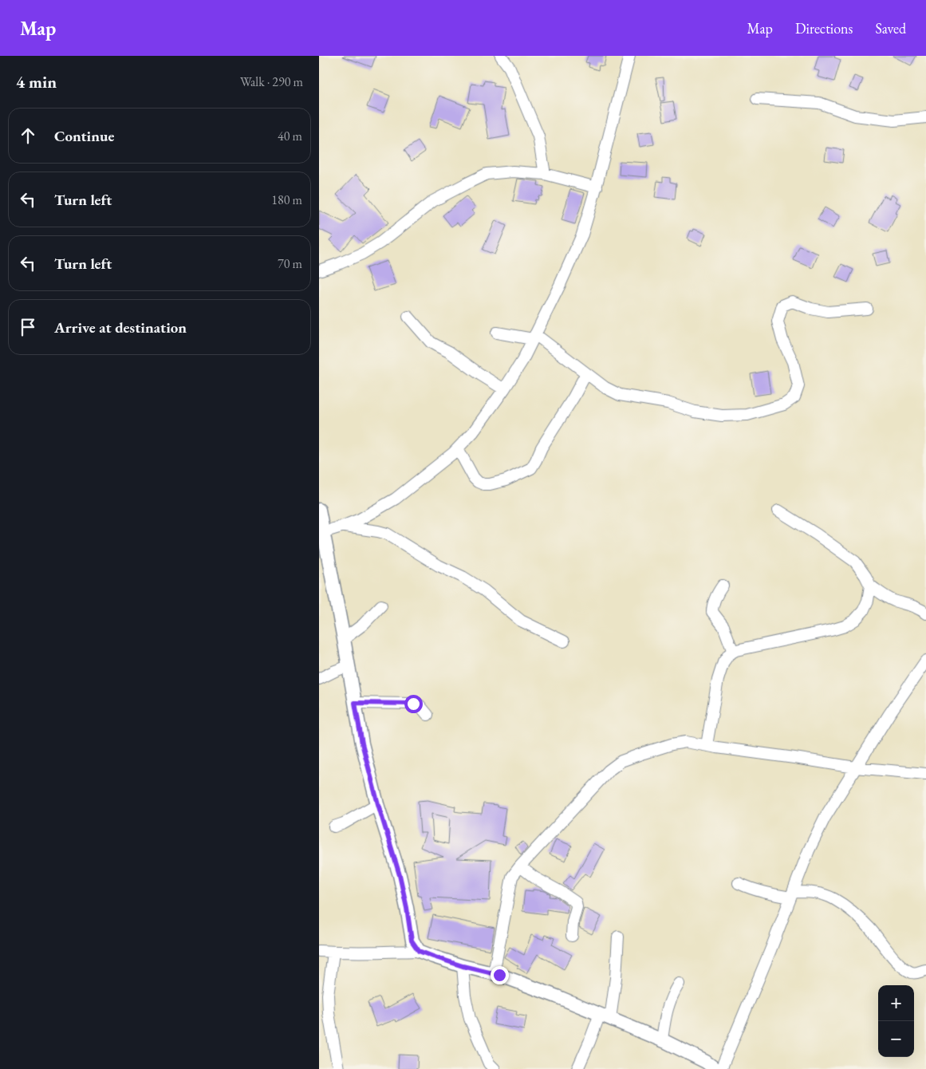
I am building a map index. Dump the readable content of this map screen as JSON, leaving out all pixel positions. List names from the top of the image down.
{
  "page": {
    "header": "Map",
    "nav": ["Map", "Directions", "Saved"],
    "heading": ["4 min", "Walk · 290 m"],
    "list": [
      ["Continue", "40 m"],
      ["Turn left", "180 m"],
      ["Turn left", "70 m"],
      "Arrive at destination"
    ],
    "map_buttons": ["+", "−"]
  }
}
